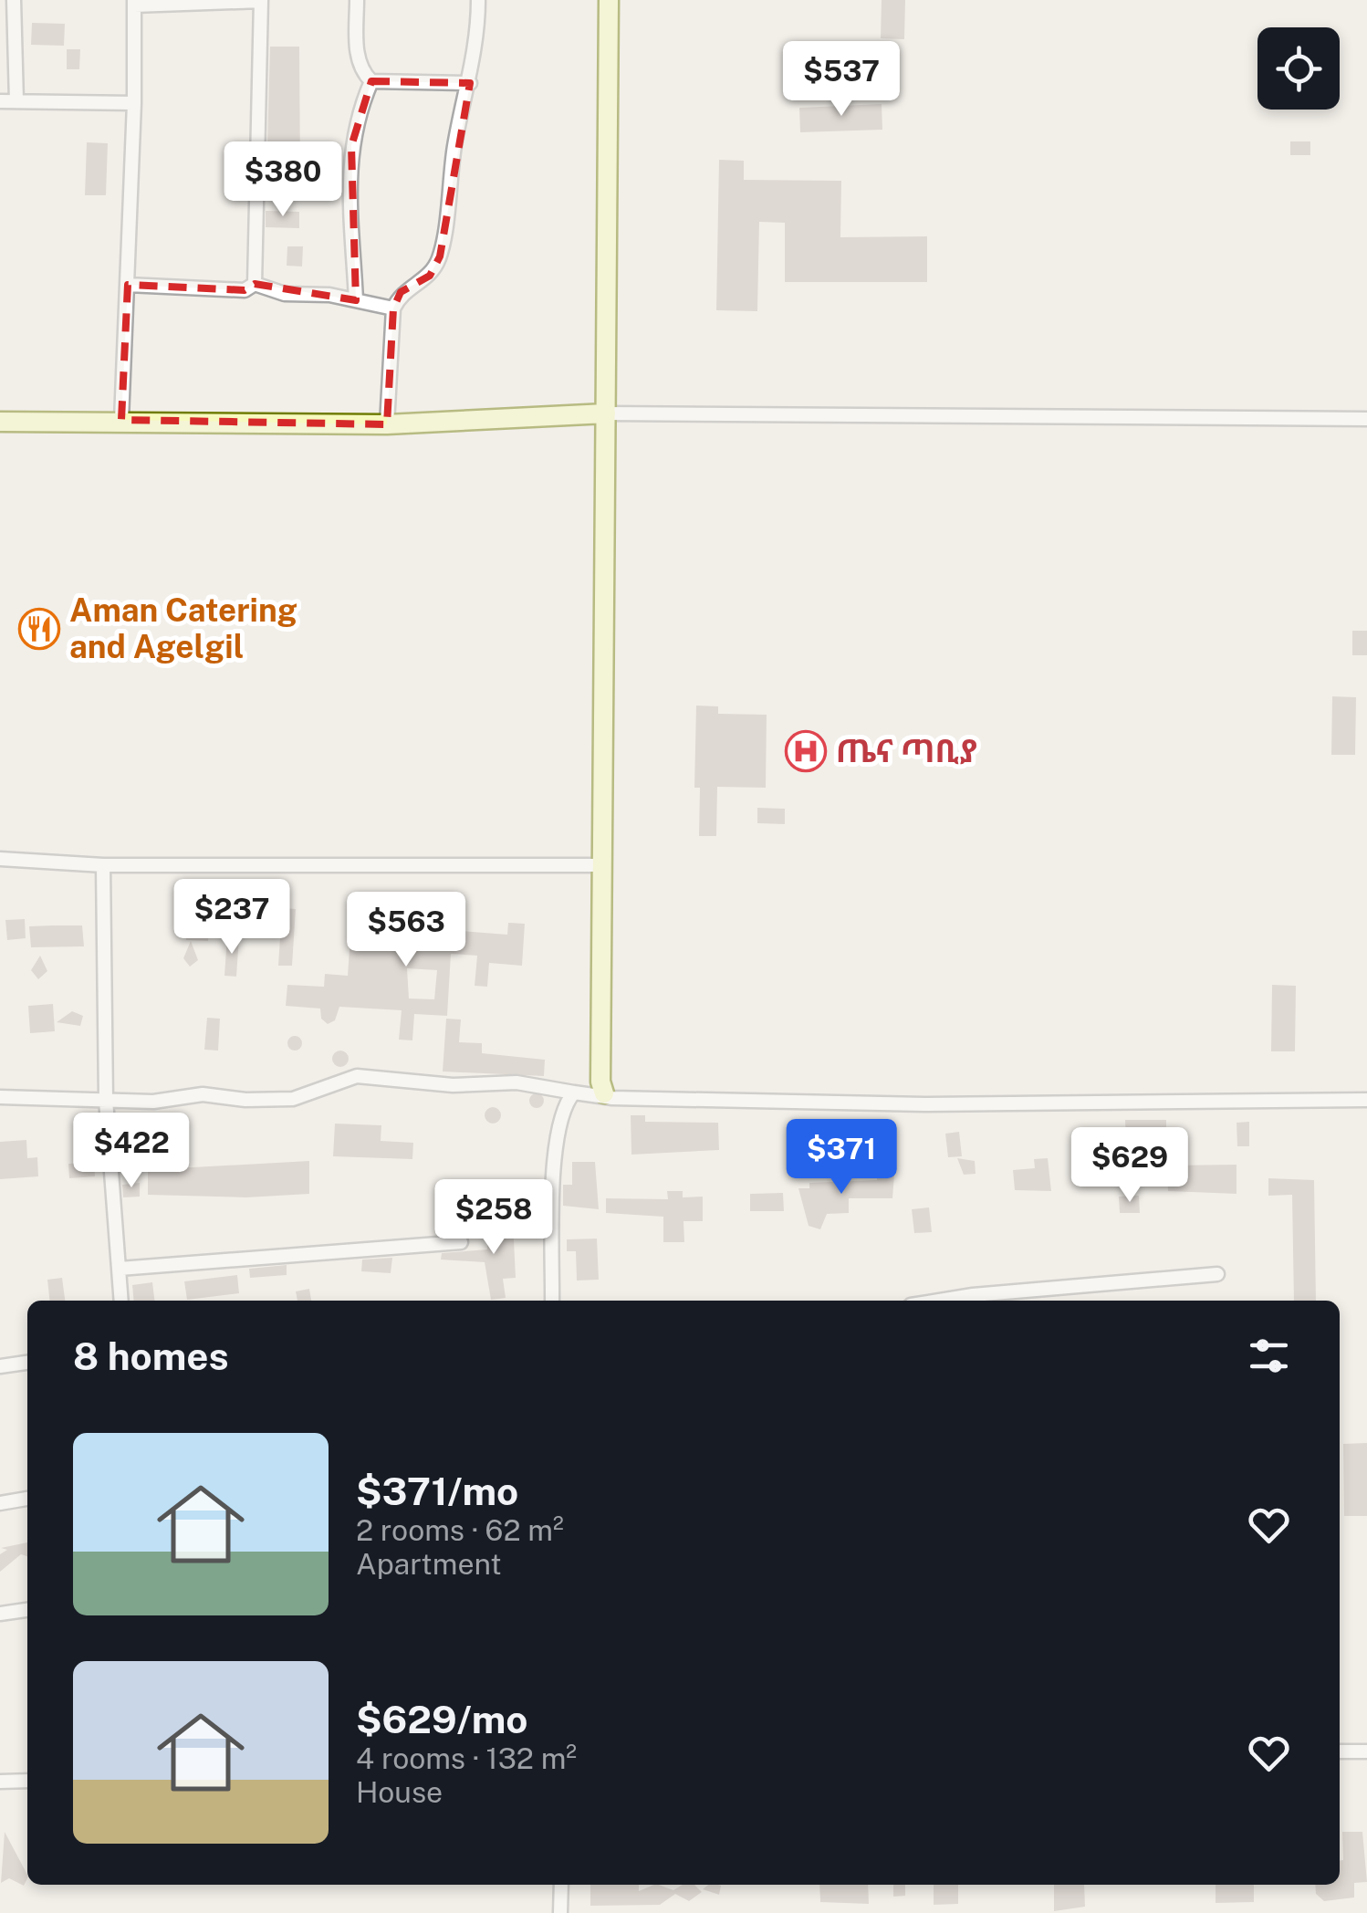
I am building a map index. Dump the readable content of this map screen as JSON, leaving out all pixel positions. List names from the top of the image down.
{
  "places": {
    "restaurant": ["Aman Catering and Agelgil"],
    "hospital": ["ጤና ጣቢያ"]
  },
  "page": {
    "price": [
      "$537",
      "$380",
      "$237",
      "$563",
      "$422",
      "$371",
      "$629",
      "$258"
    ],
    "heading": "8 homes",
    "list": [
      {
        "name": "$371/mo",
        "note": "2 rooms · 62 m² · Apartment"
      },
      {
        "name": "$629/mo",
        "note": "4 rooms · 132 m² · House"
      }
    ]
  }
}
